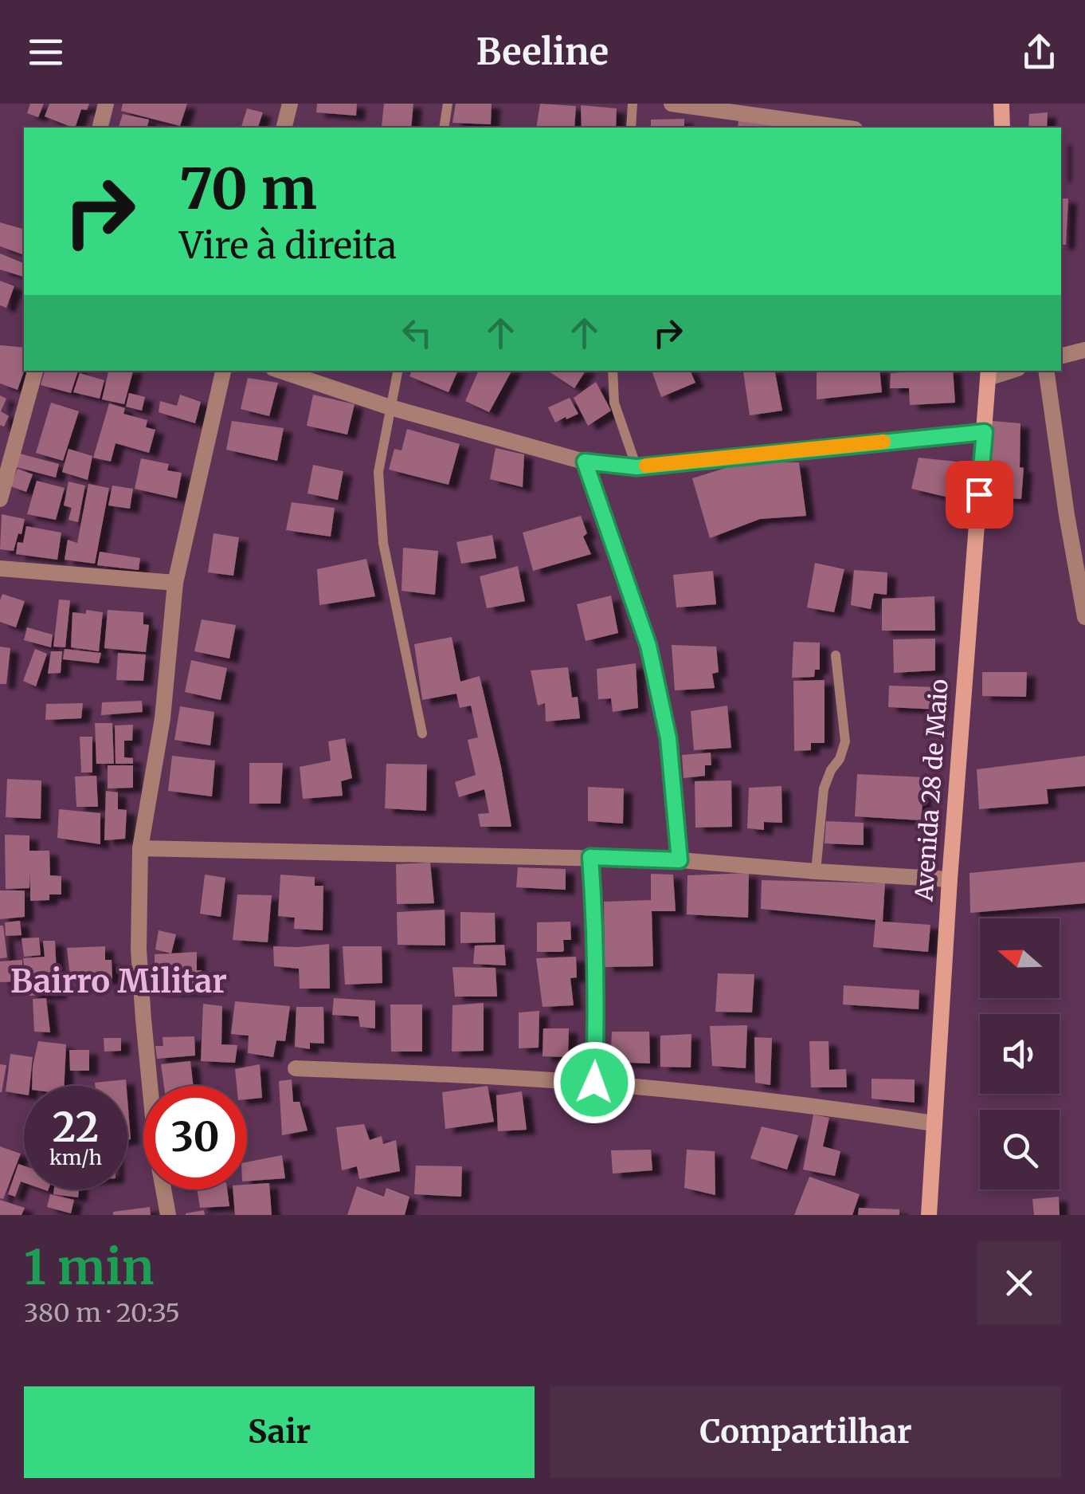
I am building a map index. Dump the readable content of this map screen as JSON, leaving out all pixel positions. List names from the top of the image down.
{
  "streets": {
    "street": ["Avenida 28 de Maio"]
  },
  "districts": ["Bairro Militar"],
  "north": "left",
  "page": {
    "header": "Beeline",
    "turn": ["70 m", "Vire à direita"],
    "speed": "22 km/h",
    "limit": "30",
    "heading": ["1 min", "380 m · 20:35"],
    "buttons": ["Sair", "Compartilhar"]
  }
}
